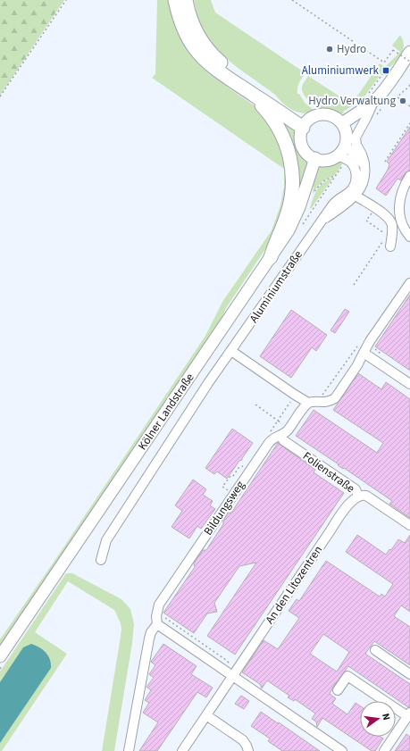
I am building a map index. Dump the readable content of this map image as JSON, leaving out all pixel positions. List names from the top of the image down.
{
  "streets": {
    "main road": ["Kölner Landstraße"],
    "lane": [
      "Aluminiumstraße",
      "Folienstraße",
      "Bildungsweg",
      "An den Litozentren"
    ]
  },
  "crossings": [
    ["Aluminiumstraße", "Kölner Landstraße"],
    ["Folienstraße", "An den Litozentren"]
  ],
  "places": {
    "other": ["Hydro", "Hydro Verwaltung"],
    "transit": ["Aluminiumwerk"]
  },
  "north": "right"
}
